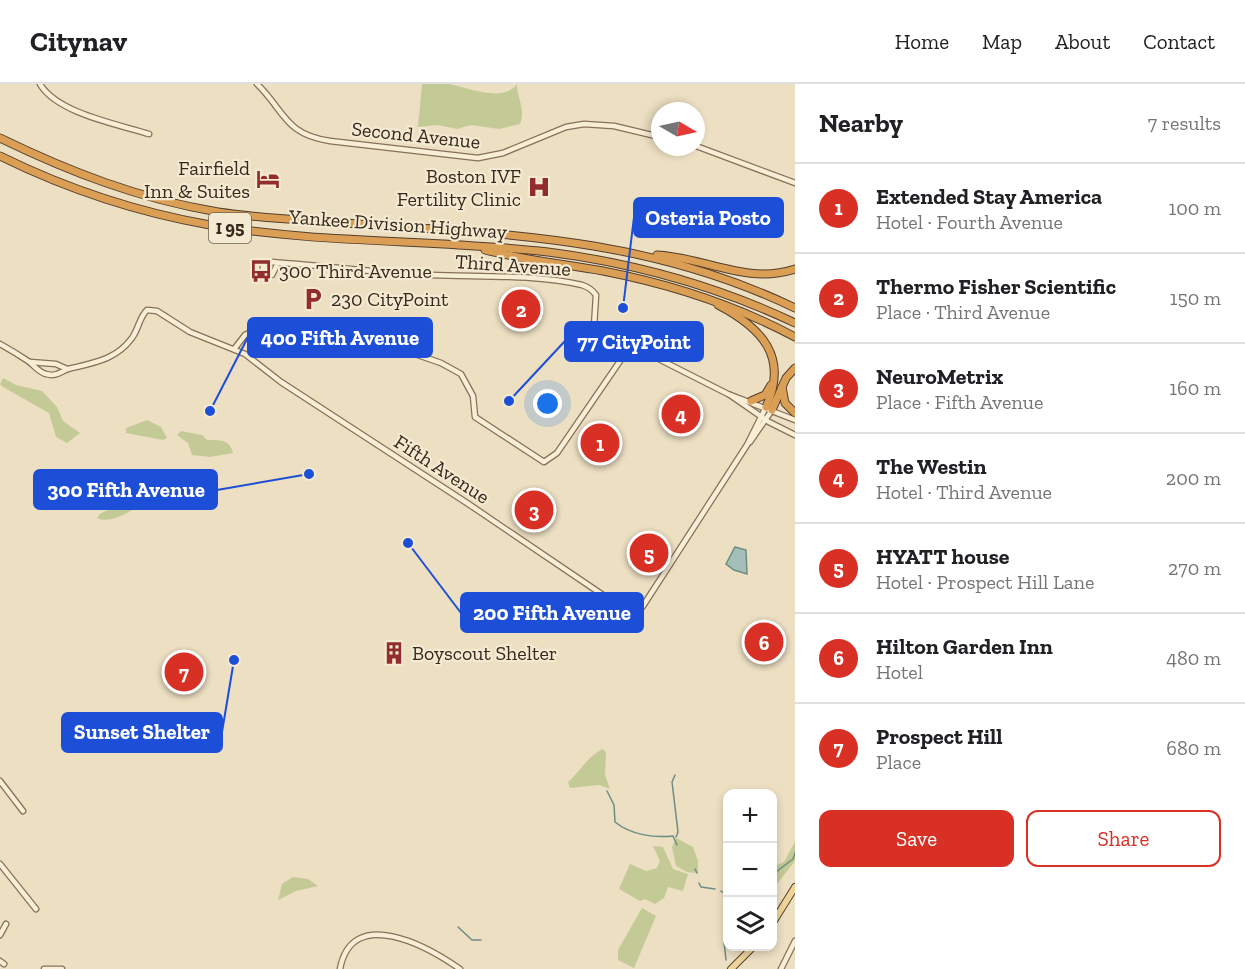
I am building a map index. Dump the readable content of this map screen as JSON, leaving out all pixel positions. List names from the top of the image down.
{
  "streets": {
    "highway": ["Yankee Division Highway", "I 95"],
    "street": ["Second Avenue", "Third Avenue", "Fifth Avenue"]
  },
  "crossings": [
    ["Third Avenue", "Fifth Avenue"]
  ],
  "places": {
    "hotel": ["Fairfield Inn & Suites"],
    "hospital": ["Boston IVF Fertility Clinic"],
    "bus stop": ["300 Third Avenue"],
    "parking": ["230 CityPoint"],
    "other": [
      "Osteria Posto",
      "77 CityPoint",
      "400 Fifth Avenue",
      "300 Fifth Avenue",
      "200 Fifth Avenue",
      "Sunset Shelter"
    ],
    "building": ["Boyscout Shelter"]
  },
  "north": "right",
  "page": {
    "header": "Citynav",
    "nav": [
      "Home",
      "Map",
      "About",
      "Contact"
    ],
    "heading": ["Nearby", "7 results"],
    "list": [
      {
        "mark": "1",
        "name": "Extended Stay America",
        "note": "Hotel · Fourth Avenue",
        "value": "100 m"
      },
      {
        "mark": "2",
        "name": "Thermo Fisher Scientific",
        "note": "Place · Third Avenue",
        "value": "150 m"
      },
      {
        "mark": "3",
        "name": "NeuroMetrix",
        "note": "Place · Fifth Avenue",
        "value": "160 m"
      },
      {
        "mark": "4",
        "name": "The Westin",
        "note": "Hotel · Third Avenue",
        "value": "200 m"
      },
      {
        "mark": "5",
        "name": "HYATT house",
        "note": "Hotel · Prospect Hill Lane",
        "value": "270 m"
      },
      {
        "mark": "6",
        "name": "Hilton Garden Inn",
        "note": "Hotel",
        "value": "480 m"
      },
      {
        "mark": "7",
        "name": "Prospect Hill",
        "note": "Place",
        "value": "680 m"
      }
    ],
    "pins": [
      "2",
      "4",
      "1",
      "3",
      "5",
      "6",
      "7"
    ],
    "map_buttons": ["+", "−"],
    "buttons": ["Save", "Share"]
  }
}
